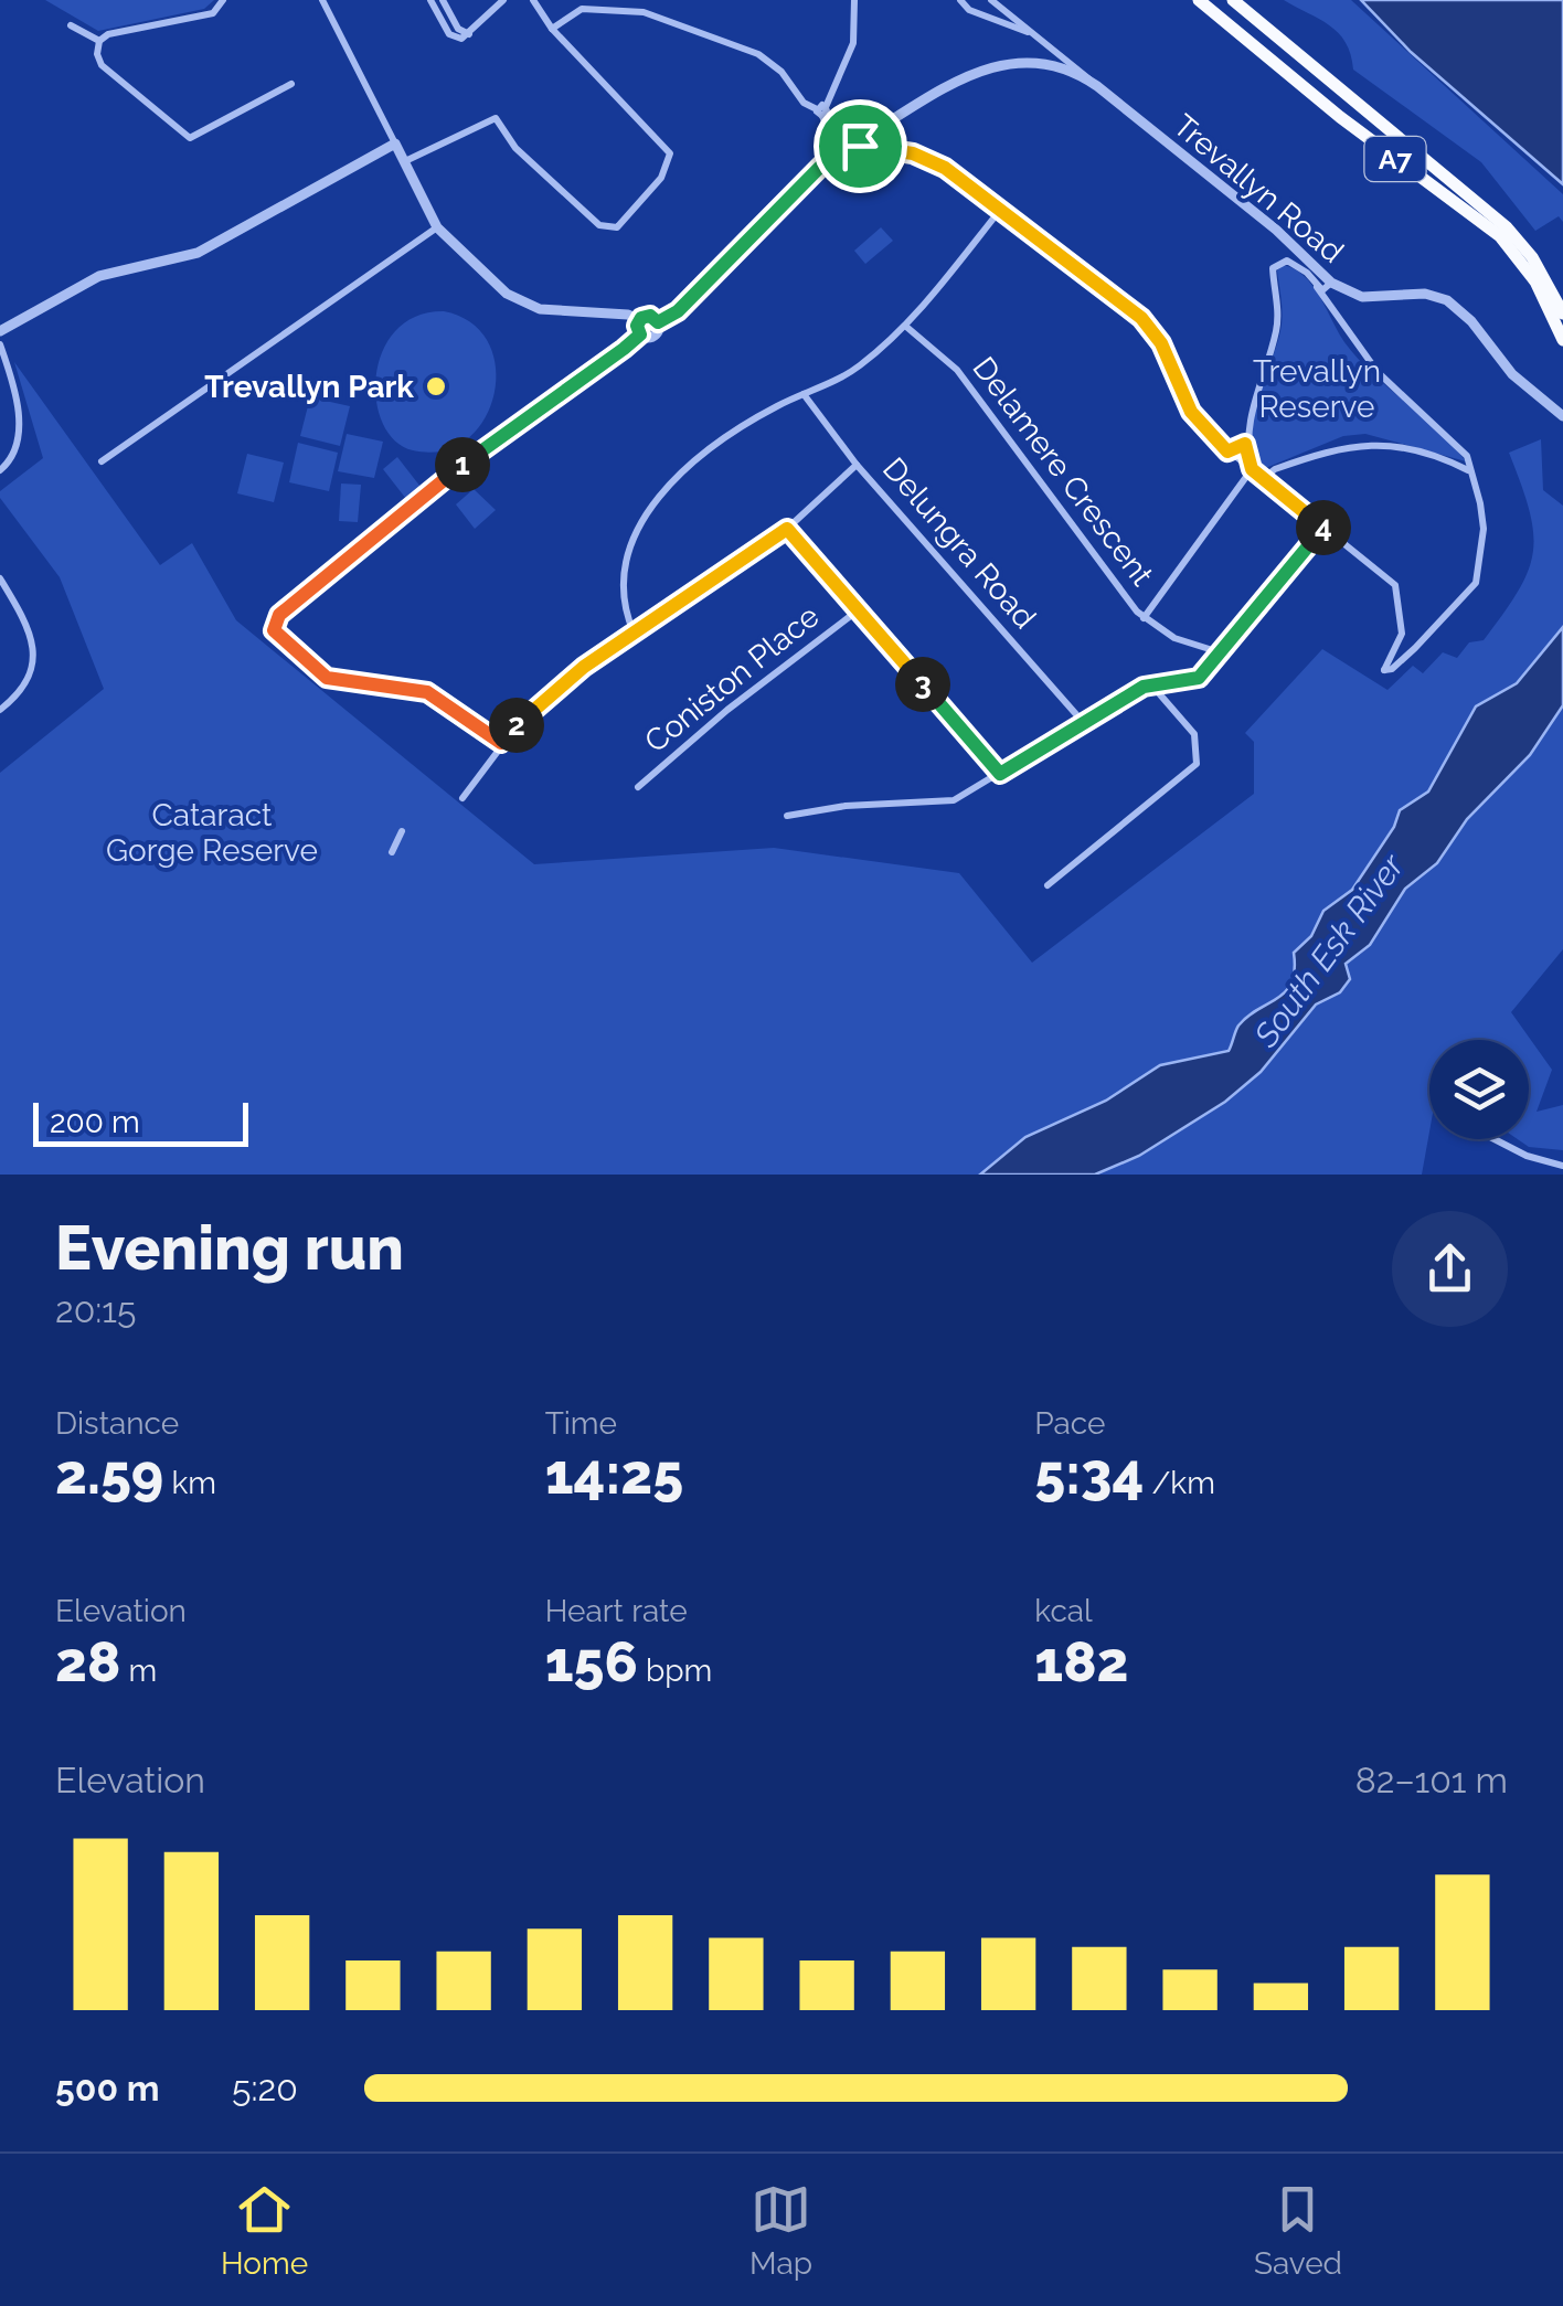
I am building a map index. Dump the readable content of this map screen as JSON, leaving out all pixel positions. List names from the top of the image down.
{
  "streets": {
    "highway": ["A7"],
    "street": [
      "Trevallyn Road",
      "Delamere Crescent",
      "Delungra Road",
      "Coniston Place"
    ]
  },
  "water": ["South Esk River"],
  "parks": ["Trevallyn Reserve", "Cataract Gorge Reserve"],
  "places": ["Trevallyn Park"],
  "scale_bar": "200 m",
  "page": {
    "pins": [
      "1",
      "4",
      "3",
      "2"
    ],
    "scale": "200 m",
    "heading": ["Evening run", "20:15"],
    "stats": [
      ["Distance", "2.59 km"],
      ["Time", "14:25"],
      ["Pace", "5:34 /km"],
      ["Elevation", "28 m"],
      ["Heart rate", "156 bpm"],
      ["kcal", "182"]
    ],
    "chart": ["Elevation", "82–101 m"],
    "list": [
      {
        "name": "500 m",
        "note": "5:20"
      }
    ],
    "tabs": ["Home", "Map", "Saved"]
  }
}
